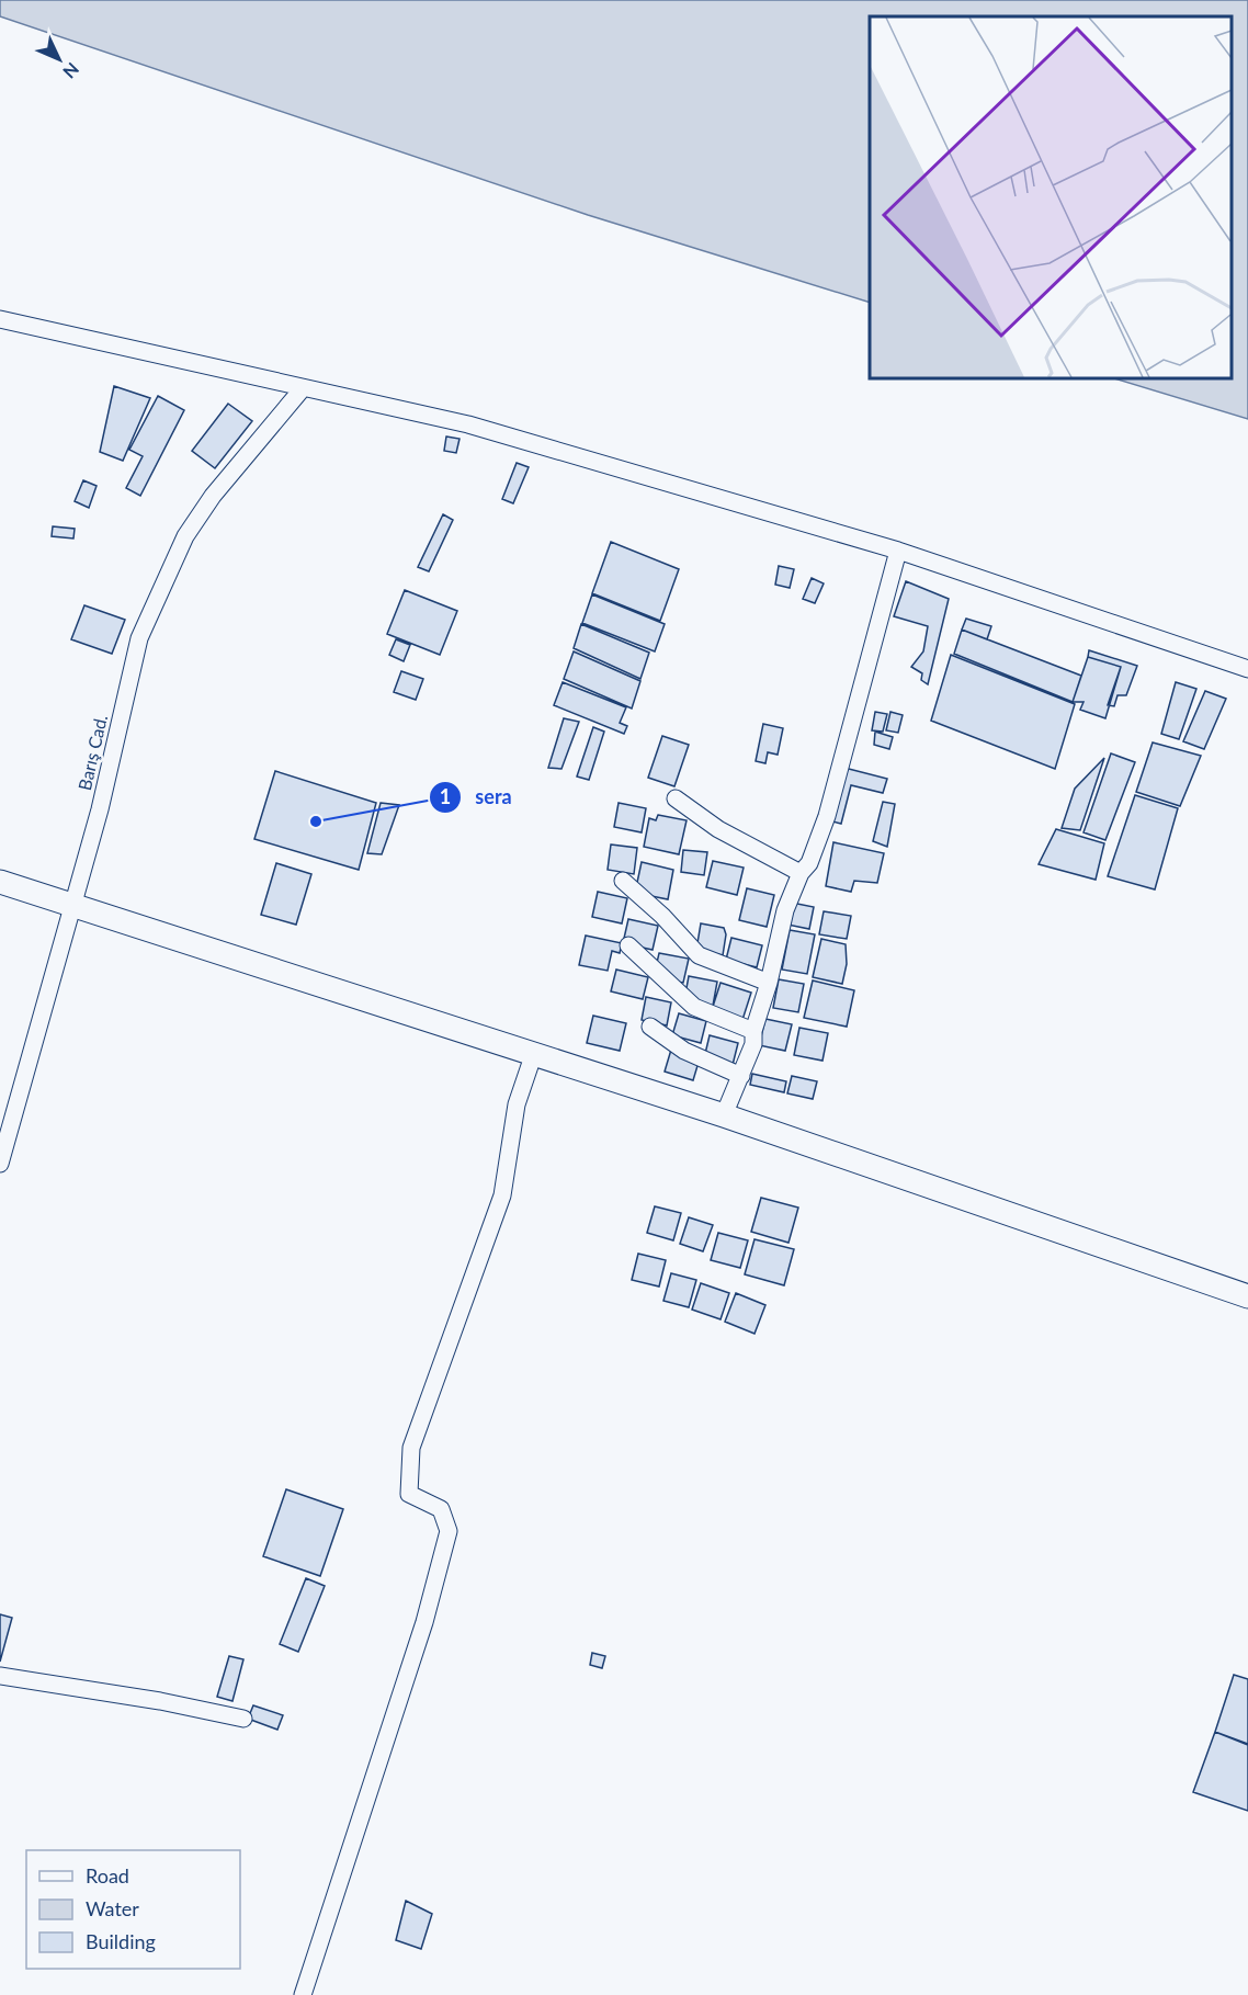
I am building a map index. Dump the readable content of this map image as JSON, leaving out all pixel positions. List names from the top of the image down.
{
  "streets": {
    "street": ["Barış Cad."]
  },
  "places": ["sera"],
  "legend": ["Road", "Water", "Building"],
  "north": "bottom right"
}
